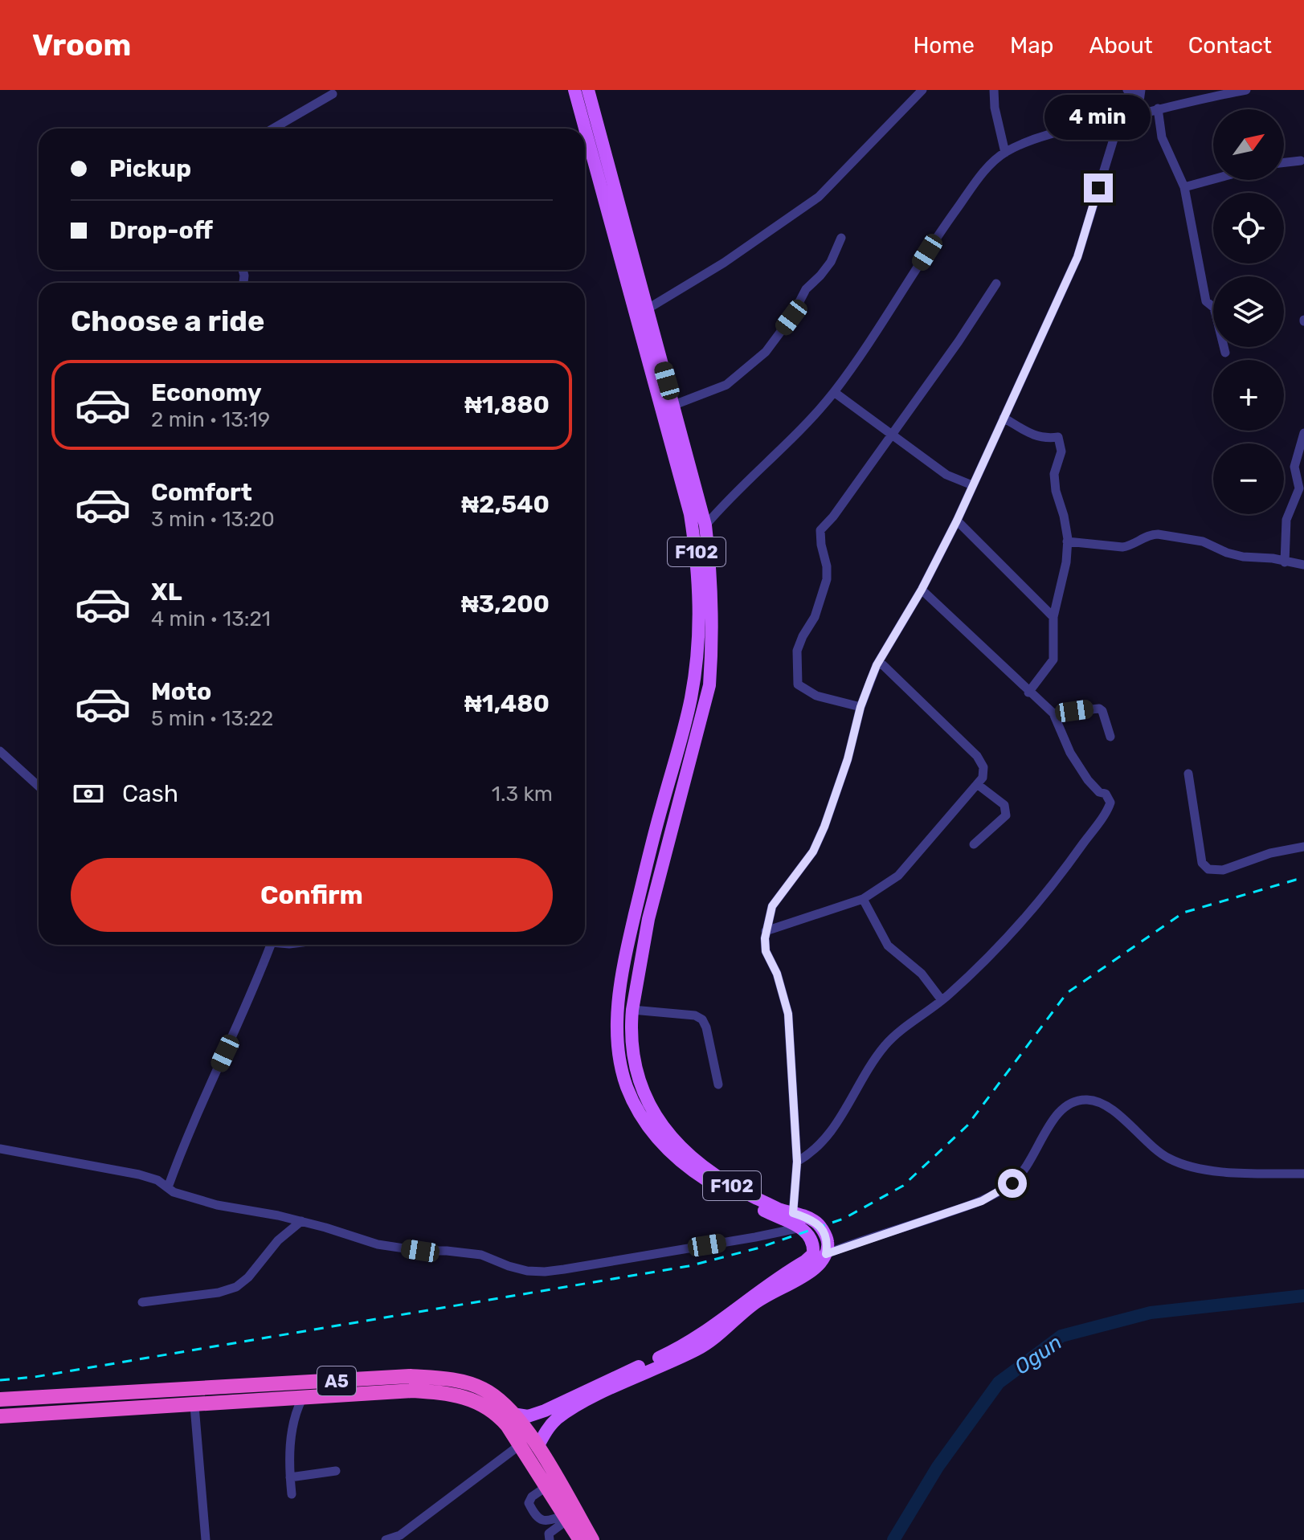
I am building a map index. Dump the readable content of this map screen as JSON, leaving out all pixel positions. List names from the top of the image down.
{
  "streets": {
    "highway": ["A5"],
    "main road": ["F102"]
  },
  "water": ["Ogun"],
  "north": "top right",
  "page": {
    "header": "Vroom",
    "nav": [
      "Home",
      "Map",
      "About",
      "Contact"
    ],
    "bubble": "4 min",
    "map_buttons": ["+", "−"],
    "banner": ["Pickup", "Drop-off"],
    "heading": "Choose a ride",
    "list": [
      {
        "name": "Economy",
        "note": "2 min · 13:19",
        "value": "₦1,880"
      },
      {
        "name": "Comfort",
        "note": "3 min · 13:20",
        "value": "₦2,540"
      },
      {
        "name": "XL",
        "note": "4 min · 13:21",
        "value": "₦3,200"
      },
      {
        "name": "Moto",
        "note": "5 min · 13:22",
        "value": "₦1,480"
      }
    ],
    "pay": ["Cash", "1.3 km"],
    "buttons": "Confirm"
  }
}
